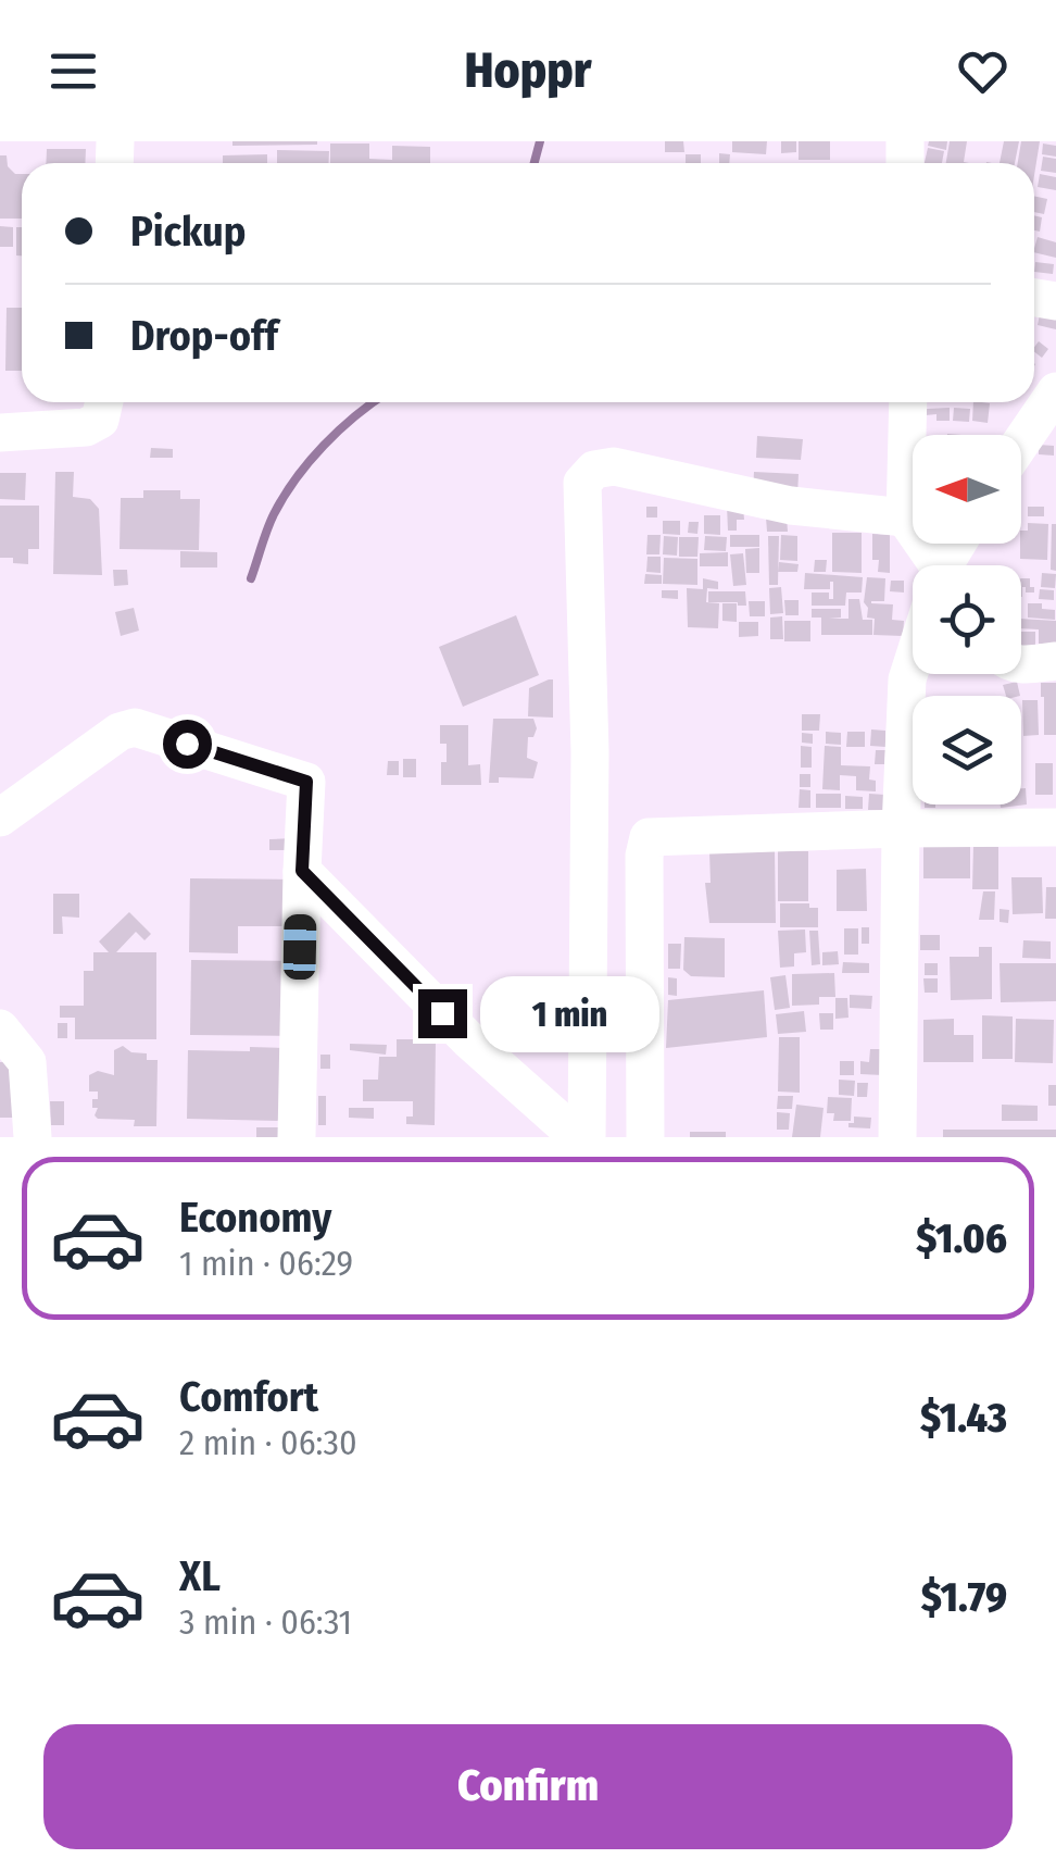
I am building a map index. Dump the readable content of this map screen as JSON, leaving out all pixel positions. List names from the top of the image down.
{
  "north": "left",
  "page": {
    "header": "Hoppr",
    "banner": ["Pickup", "Drop-off"],
    "bubble": "1 min",
    "list": [
      {
        "name": "Economy",
        "note": "1 min · 06:29",
        "value": "$1.06"
      },
      {
        "name": "Comfort",
        "note": "2 min · 06:30",
        "value": "$1.43"
      },
      {
        "name": "XL",
        "note": "3 min · 06:31",
        "value": "$1.79"
      }
    ],
    "buttons": "Confirm"
  }
}
